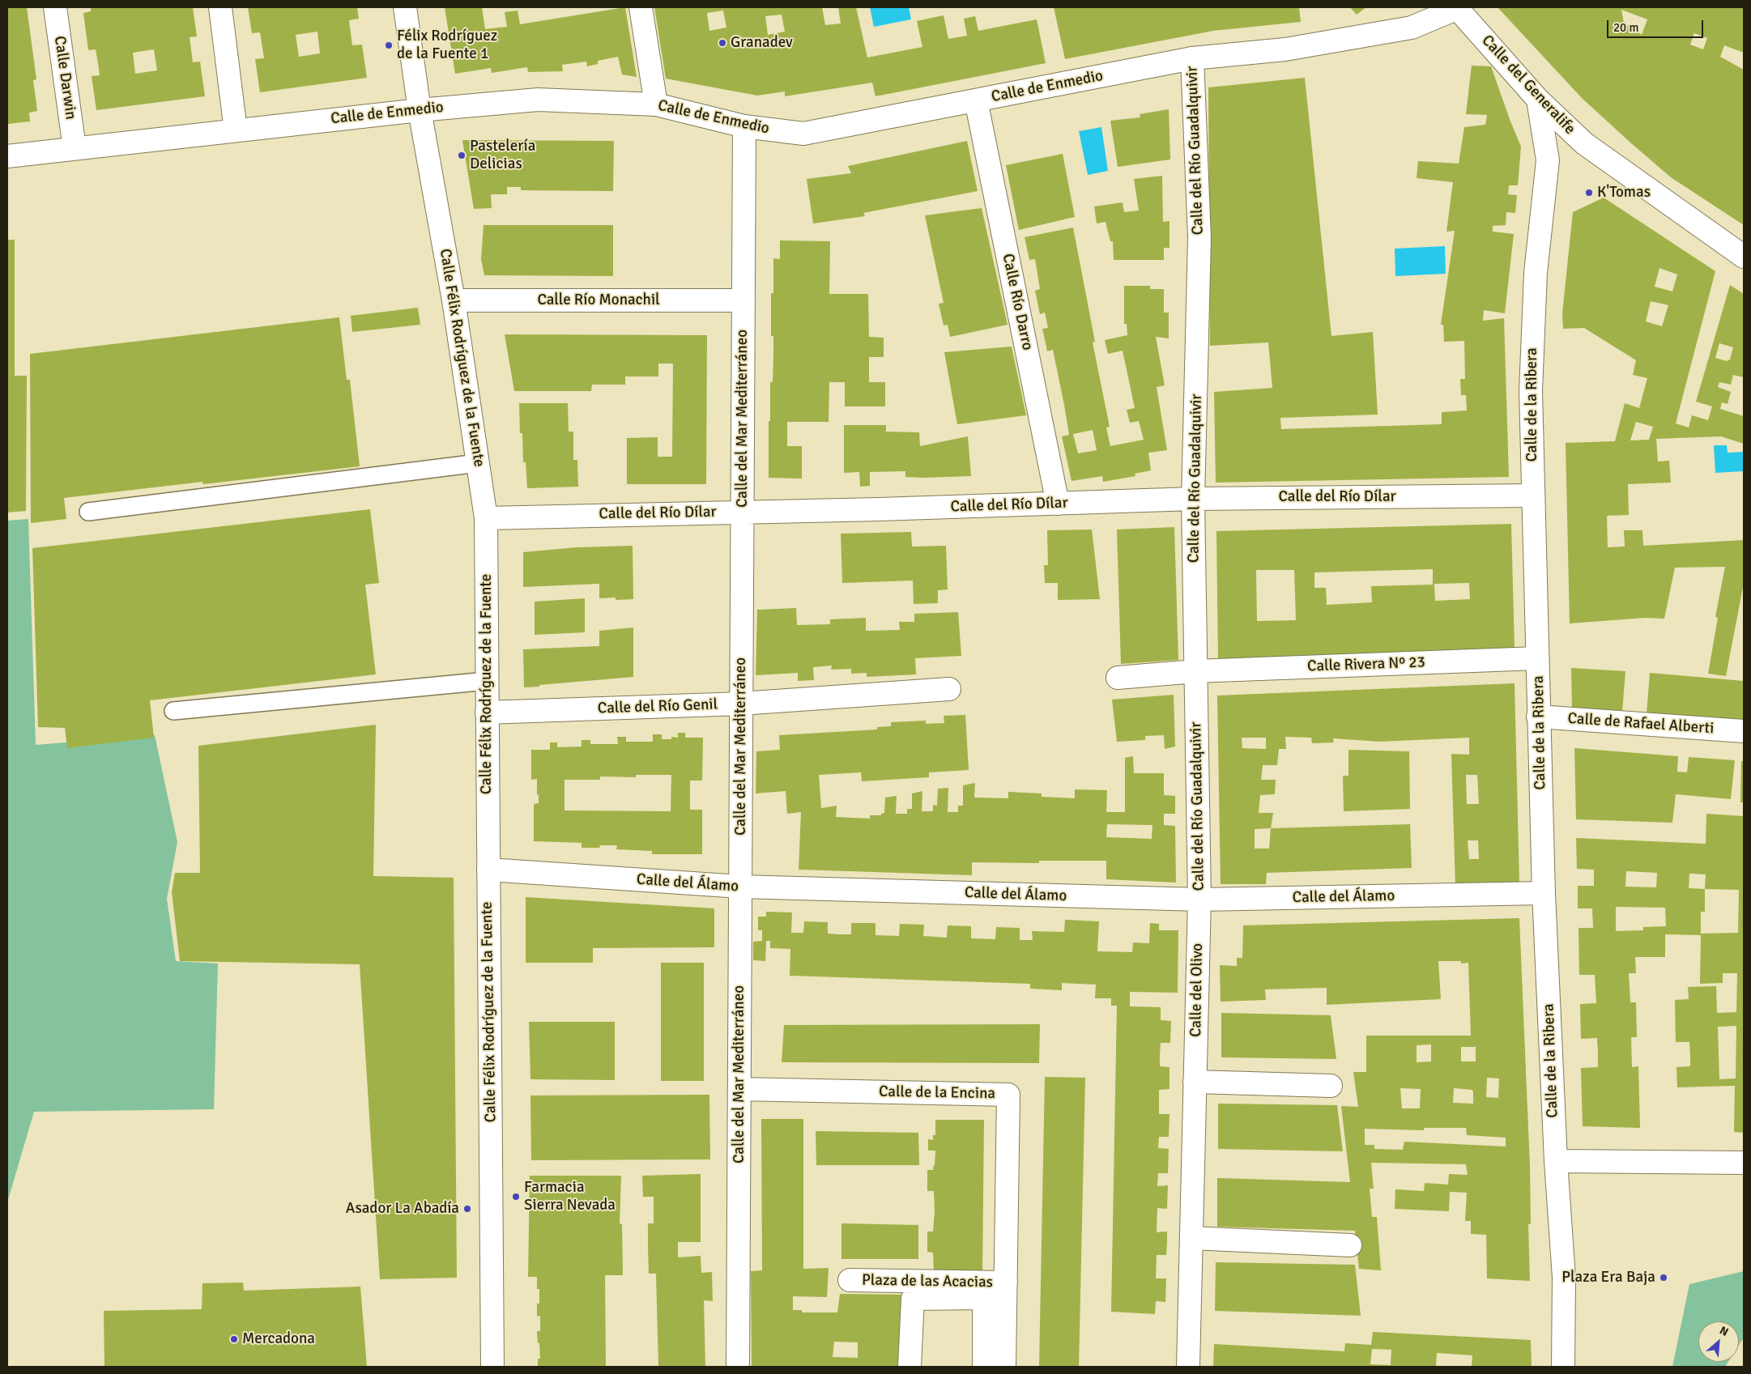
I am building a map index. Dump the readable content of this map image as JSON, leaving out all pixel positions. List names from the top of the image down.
{
  "streets": {
    "street": [
      "Calle Darwin",
      "Calle del Generalife",
      "Calle de Enmedio",
      "Calle del Río Guadalquivir",
      "Calle Río Monachil",
      "Calle Río Darro",
      "Calle Félix Rodríguez de la Fuente",
      "Calle de la Ribera",
      "Calle del Mar Mediterráneo",
      "Calle del Río Dílar",
      "Calle Rivera Nº 23",
      "Calle del Río Genil",
      "Calle de Rafael Alberti",
      "Calle del Álamo",
      "Calle del Olivo",
      "Calle de la Encina",
      "Plaza de las Acacias"
    ]
  },
  "crossings": [
    ["Calle Darwin", "Calle de Enmedio"],
    ["Calle del Generalife", "Calle de Enmedio"],
    ["Calle del Generalife", "Calle de la Ribera"],
    ["Calle de Enmedio", "Calle del Río Guadalquivir"],
    ["Calle de Enmedio", "Calle Río Darro"],
    ["Calle de Enmedio", "Calle Félix Rodríguez de la Fuente"],
    ["Calle de Enmedio", "Calle del Mar Mediterráneo"],
    ["Calle del Río Guadalquivir", "Calle del Río Dílar"],
    ["Calle del Río Guadalquivir", "Calle Rivera Nº 23"],
    ["Calle del Río Guadalquivir", "Calle del Álamo"],
    ["Calle del Río Guadalquivir", "Calle del Olivo"],
    ["Calle Río Monachil", "Calle Félix Rodríguez de la Fuente"],
    ["Calle Río Monachil", "Calle del Mar Mediterráneo"],
    ["Calle Río Darro", "Calle del Río Dílar"],
    ["Calle Félix Rodríguez de la Fuente", "Calle del Río Dílar"],
    ["Calle Félix Rodríguez de la Fuente", "Calle del Río Genil"],
    ["Calle Félix Rodríguez de la Fuente", "Calle del Álamo"],
    ["Calle de la Ribera", "Calle del Río Dílar"],
    ["Calle de la Ribera", "Calle Rivera Nº 23"],
    ["Calle de la Ribera", "Calle de Rafael Alberti"],
    ["Calle de la Ribera", "Calle del Álamo"],
    ["Calle del Mar Mediterráneo", "Calle del Río Dílar"],
    ["Calle del Mar Mediterráneo", "Calle del Río Genil"],
    ["Calle del Mar Mediterráneo", "Calle del Álamo"],
    ["Calle del Mar Mediterráneo", "Calle de la Encina"],
    ["Calle del Álamo", "Calle del Olivo"],
    ["Calle de la Encina", "Plaza de las Acacias"]
  ],
  "places": [
    "Granadev",
    "Félix Rodríguez de la Fuente 1",
    "Pastelería Delicias",
    "K'Tomas",
    "Farmacia Sierra Nevada",
    "Asador La Abadía",
    "Plaza Era Baja",
    "Mercadona"
  ],
  "scale_bar": "20 m",
  "north": "top right"
}
